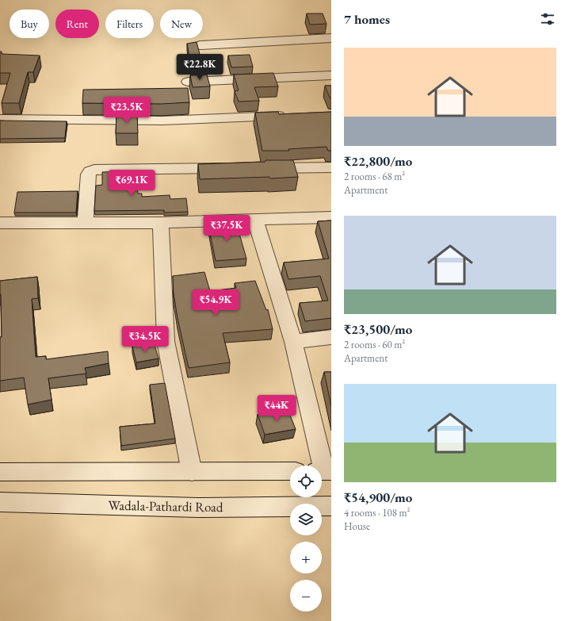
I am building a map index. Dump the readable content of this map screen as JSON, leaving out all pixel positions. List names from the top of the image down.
{
  "streets": {
    "street": ["Wadala-Pathardi Road"]
  },
  "page": {
    "heading": "7 homes",
    "chip": [
      "Buy",
      "Rent",
      "Filters",
      "New"
    ],
    "list": [
      {
        "name": "₹22,800/mo",
        "note": "2 rooms · 68 m² · Apartment"
      },
      {
        "name": "₹23,500/mo",
        "note": "2 rooms · 60 m² · Apartment"
      },
      {
        "name": "₹54,900/mo",
        "note": "4 rooms · 108 m² · House"
      }
    ],
    "price": [
      "₹22.8K",
      "₹23.5K",
      "₹69.1K",
      "₹37.5K",
      "₹54.9K",
      "₹34.5K",
      "₹44K"
    ],
    "map_buttons": ["+", "−"]
  }
}
